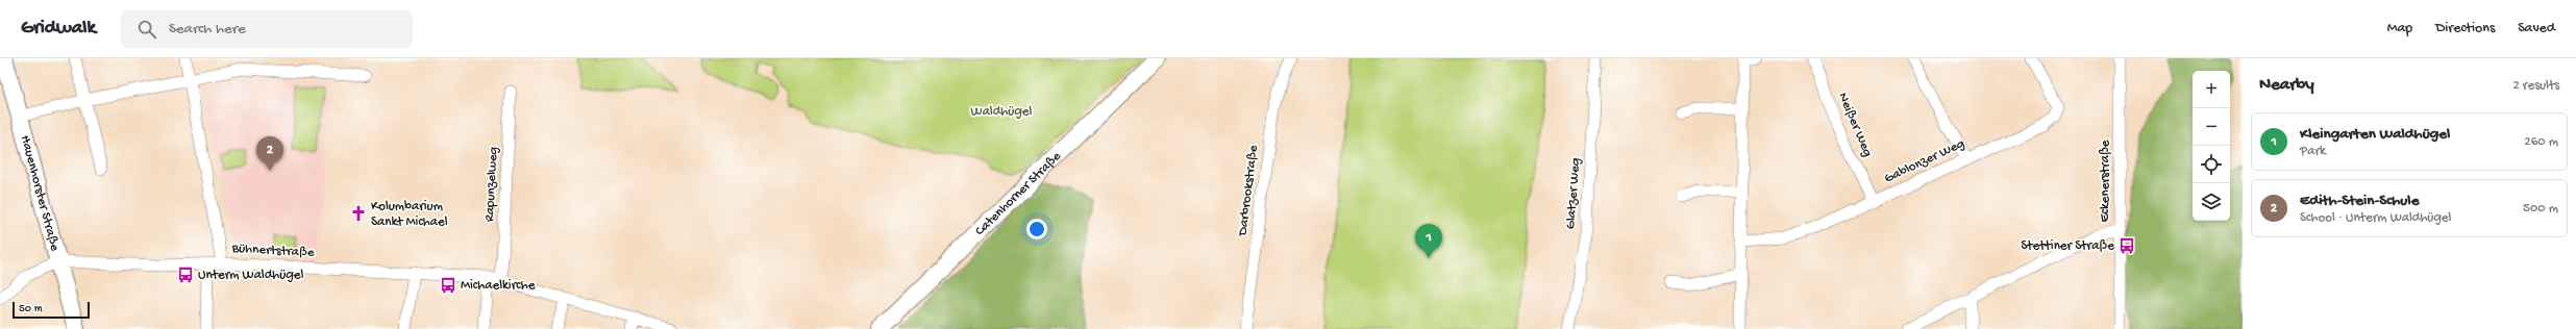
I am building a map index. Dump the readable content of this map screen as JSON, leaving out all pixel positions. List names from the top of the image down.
{
  "streets": {
    "street": [
      "Neißer Weg",
      "Gablonzer Weg",
      "Eckenerstraße",
      "Rapunzelweg",
      "Darbrookstraße",
      "Catenhorner Straße",
      "Hauenhorster Straße",
      "Glatzer Weg",
      "Bühnertstraße"
    ]
  },
  "crossings": [
    ["Neißer Weg", "Gablonzer Weg"],
    ["Rapunzelweg", "Bühnertstraße"],
    ["Hauenhorster Straße", "Bühnertstraße"]
  ],
  "parks": ["Waldhügel"],
  "places": {
    "church": ["Kolumbarium Sankt Michael"],
    "bus stop": ["Stettiner Straße", "Unterm Waldhügel", "Michaelkirche"]
  },
  "scale_bar": "50 m",
  "page": {
    "header": "Gridwalk",
    "search": "Search here",
    "nav": ["Map", "Directions", "Saved"],
    "heading": ["Nearby", "2 results"],
    "map_buttons": ["+", "−"],
    "list": [
      {
        "mark": "1",
        "name": "Kleingarten Waldhügel",
        "note": "Park",
        "value": "260 m"
      },
      {
        "mark": "2",
        "name": "Edith-Stein-Schule",
        "note": "School · Unterm Waldhügel",
        "value": "500 m"
      }
    ],
    "pins": ["2", "1"],
    "scale": "50 m"
  }
}
